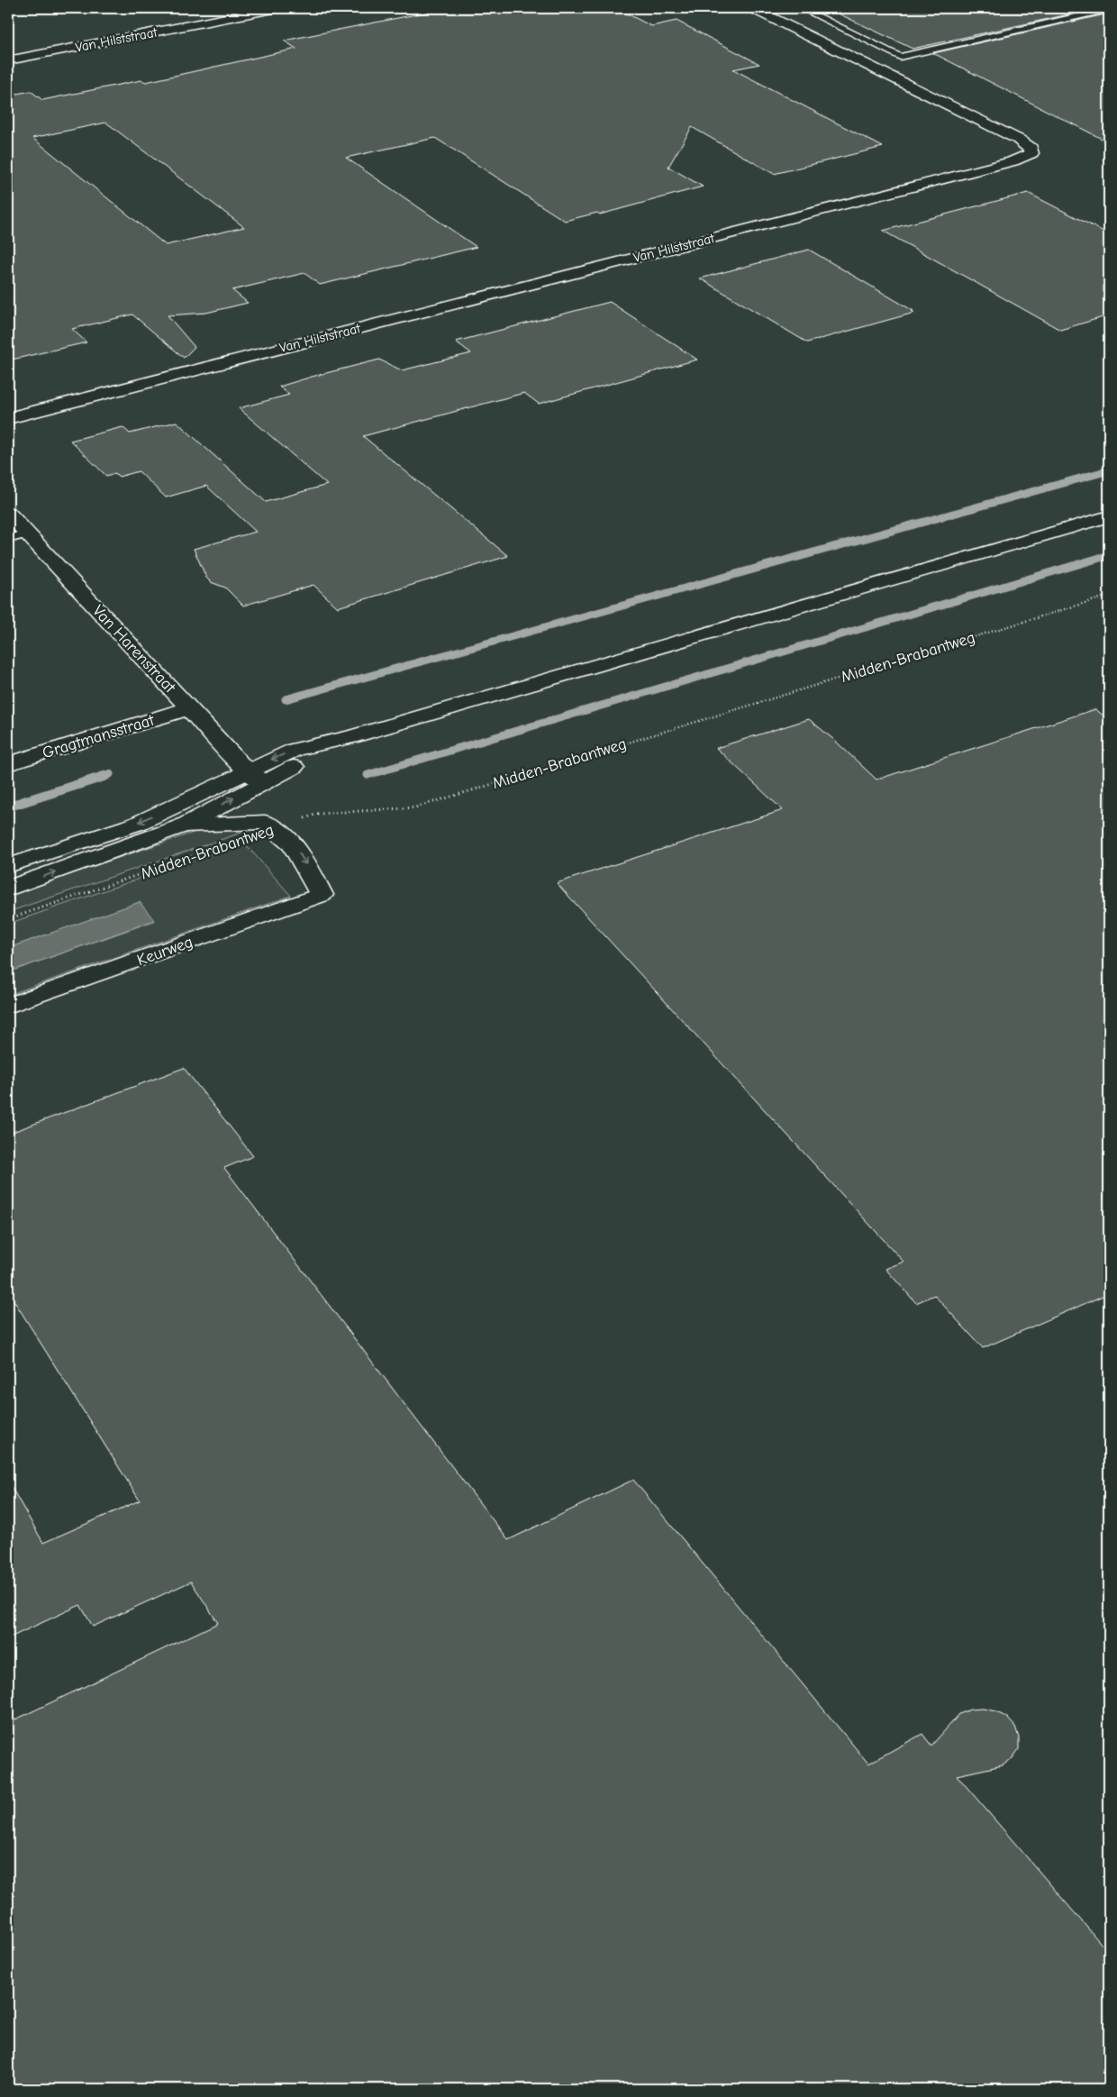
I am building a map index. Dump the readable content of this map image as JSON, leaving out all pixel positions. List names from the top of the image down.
{
  "streets": {
    "street": [
      "Van Hilststraat",
      "Van Harenstraat",
      "Midden-Brabantweg",
      "Gragtmansstraat",
      "Keurweg"
    ]
  },
  "crossings": [
    ["Van Harenstraat", "Midden-Brabantweg"],
    ["Van Harenstraat", "Gragtmansstraat"],
    ["Midden-Brabantweg", "Keurweg"]
  ]
}
